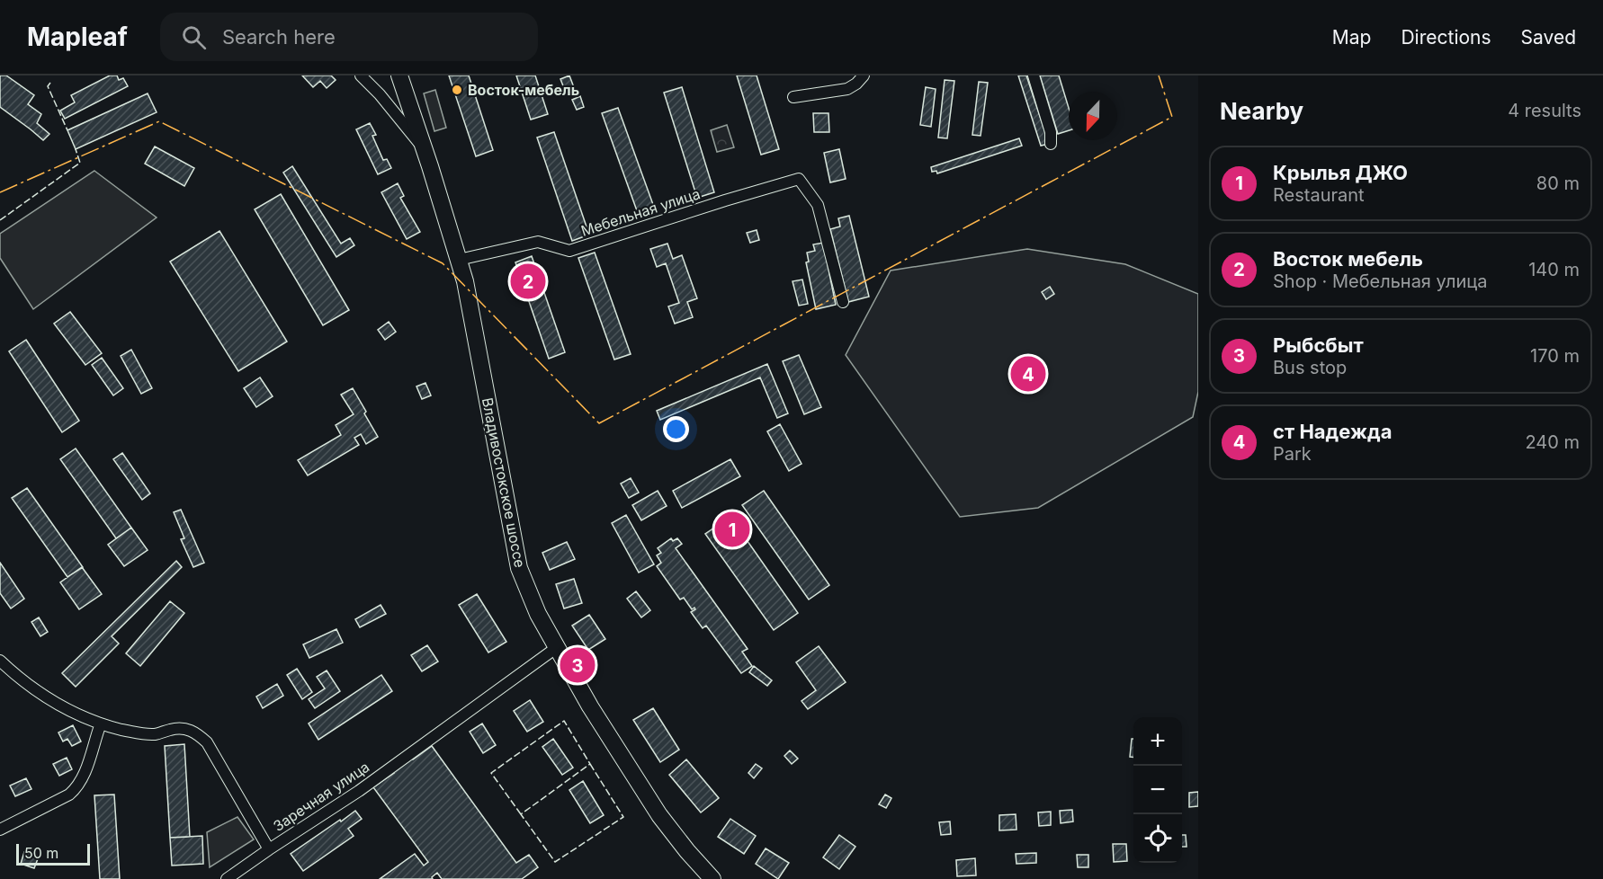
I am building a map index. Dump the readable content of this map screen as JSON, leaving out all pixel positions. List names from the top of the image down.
{
  "streets": {
    "highway": ["Владивостокское шоссе"],
    "street": ["Мебельная улица", "Заречная улица"]
  },
  "crossings": [
    ["Мебельная улица", "Владивостокское шоссе"],
    ["Владивостокское шоссе", "Заречная улица"]
  ],
  "places": ["Восток-мебель"],
  "scale_bar": "50 m",
  "north": "bottom",
  "page": {
    "header": "Mapleaf",
    "search": "Search here",
    "nav": ["Map", "Directions", "Saved"],
    "heading": ["Nearby", "4 results"],
    "list": [
      {
        "mark": "1",
        "name": "Крылья ДЖО",
        "note": "Restaurant",
        "value": "80 m"
      },
      {
        "mark": "2",
        "name": "Восток мебель",
        "note": "Shop · Мебельная улица",
        "value": "140 m"
      },
      {
        "mark": "3",
        "name": "Рыбсбыт",
        "note": "Bus stop",
        "value": "170 m"
      },
      {
        "mark": "4",
        "name": "ст Надежда",
        "note": "Park",
        "value": "240 m"
      }
    ],
    "pins": [
      "2",
      "4",
      "1",
      "3"
    ],
    "map_buttons": ["+", "−"],
    "scale": "50 m"
  }
}
